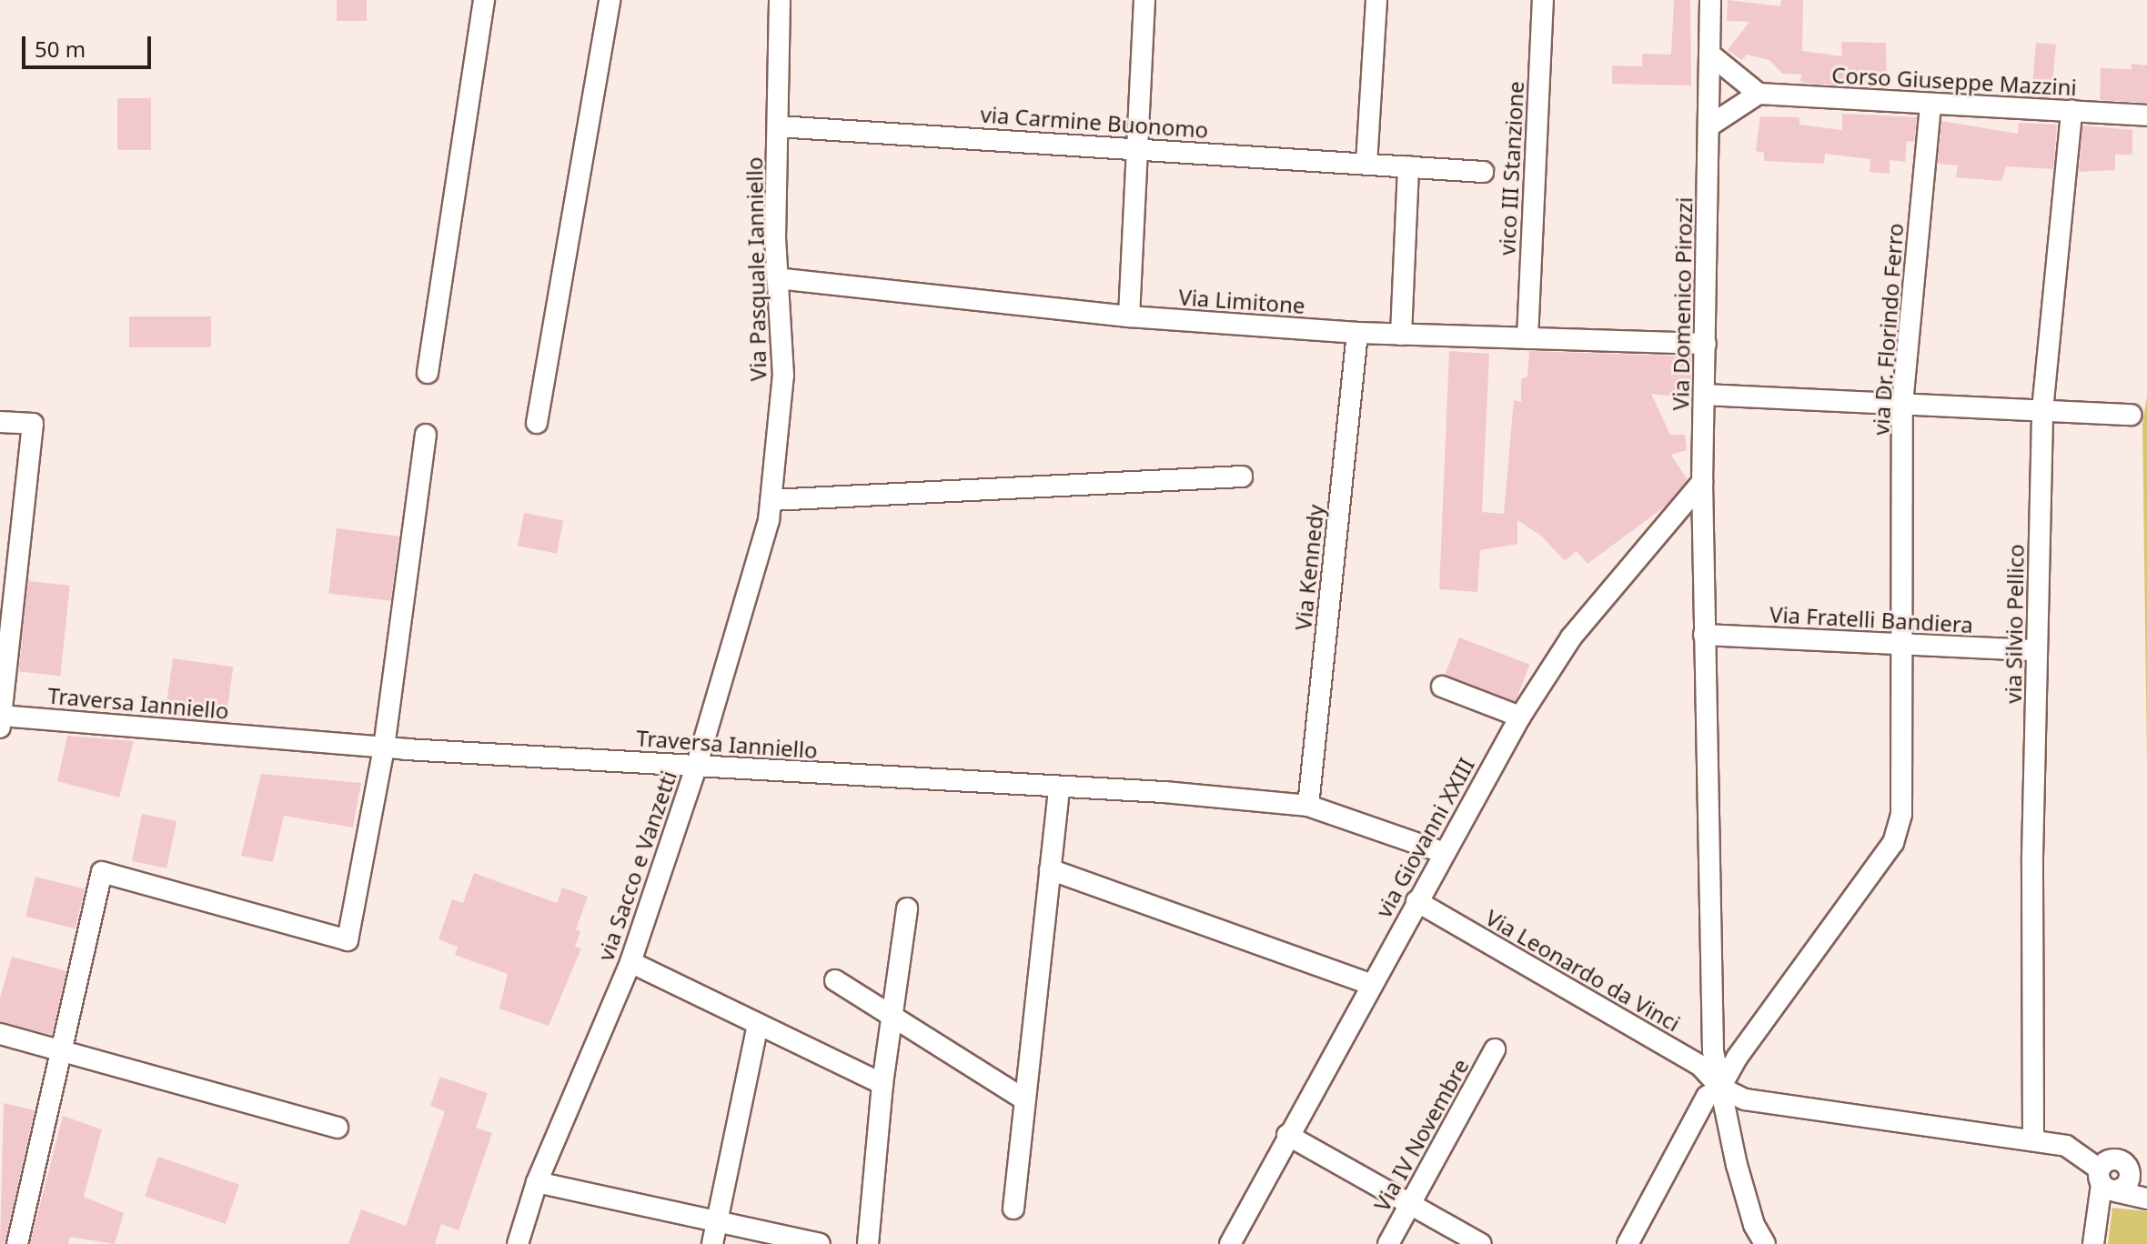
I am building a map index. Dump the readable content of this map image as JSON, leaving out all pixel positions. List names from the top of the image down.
{
  "streets": {
    "street": [
      "Corso Giuseppe Mazzini",
      "via Carmine Buonomo",
      "vico III Stanzione",
      "Via Pasquale Ianniello",
      "Via Limitone",
      "Via Domenico Pirozzi",
      "via Dr. Florindo Ferro",
      "Via Kennedy",
      "Via Fratelli Bandiera",
      "via Silvio Pellico",
      "Traversa Ianniello",
      "via Giovanni XXIII",
      "via Sacco e Vanzetti",
      "Via Leonardo da Vinci",
      "Via IV Novembre"
    ]
  },
  "crossings": [
    ["Corso Giuseppe Mazzini", "Via Domenico Pirozzi"],
    ["Corso Giuseppe Mazzini", "via Dr. Florindo Ferro"],
    ["Corso Giuseppe Mazzini", "via Silvio Pellico"],
    ["via Carmine Buonomo", "Via Pasquale Ianniello"],
    ["vico III Stanzione", "Via Limitone"],
    ["Via Pasquale Ianniello", "Via Limitone"],
    ["Via Pasquale Ianniello", "via Sacco e Vanzetti"],
    ["Via Limitone", "Via Domenico Pirozzi"],
    ["Via Limitone", "Via Kennedy"],
    ["Via Domenico Pirozzi", "via Dr. Florindo Ferro"],
    ["Via Domenico Pirozzi", "Via Fratelli Bandiera"],
    ["Via Domenico Pirozzi", "via Giovanni XXIII"],
    ["Via Domenico Pirozzi", "Via Leonardo da Vinci"],
    ["via Dr. Florindo Ferro", "Via Fratelli Bandiera"],
    ["via Dr. Florindo Ferro", "Via Leonardo da Vinci"],
    ["Via Kennedy", "Traversa Ianniello"],
    ["Via Fratelli Bandiera", "via Silvio Pellico"],
    ["Traversa Ianniello", "via Giovanni XXIII"],
    ["Traversa Ianniello", "via Sacco e Vanzetti"],
    ["via Giovanni XXIII", "Via Leonardo da Vinci"]
  ],
  "scale_bar": "50 m"
}
